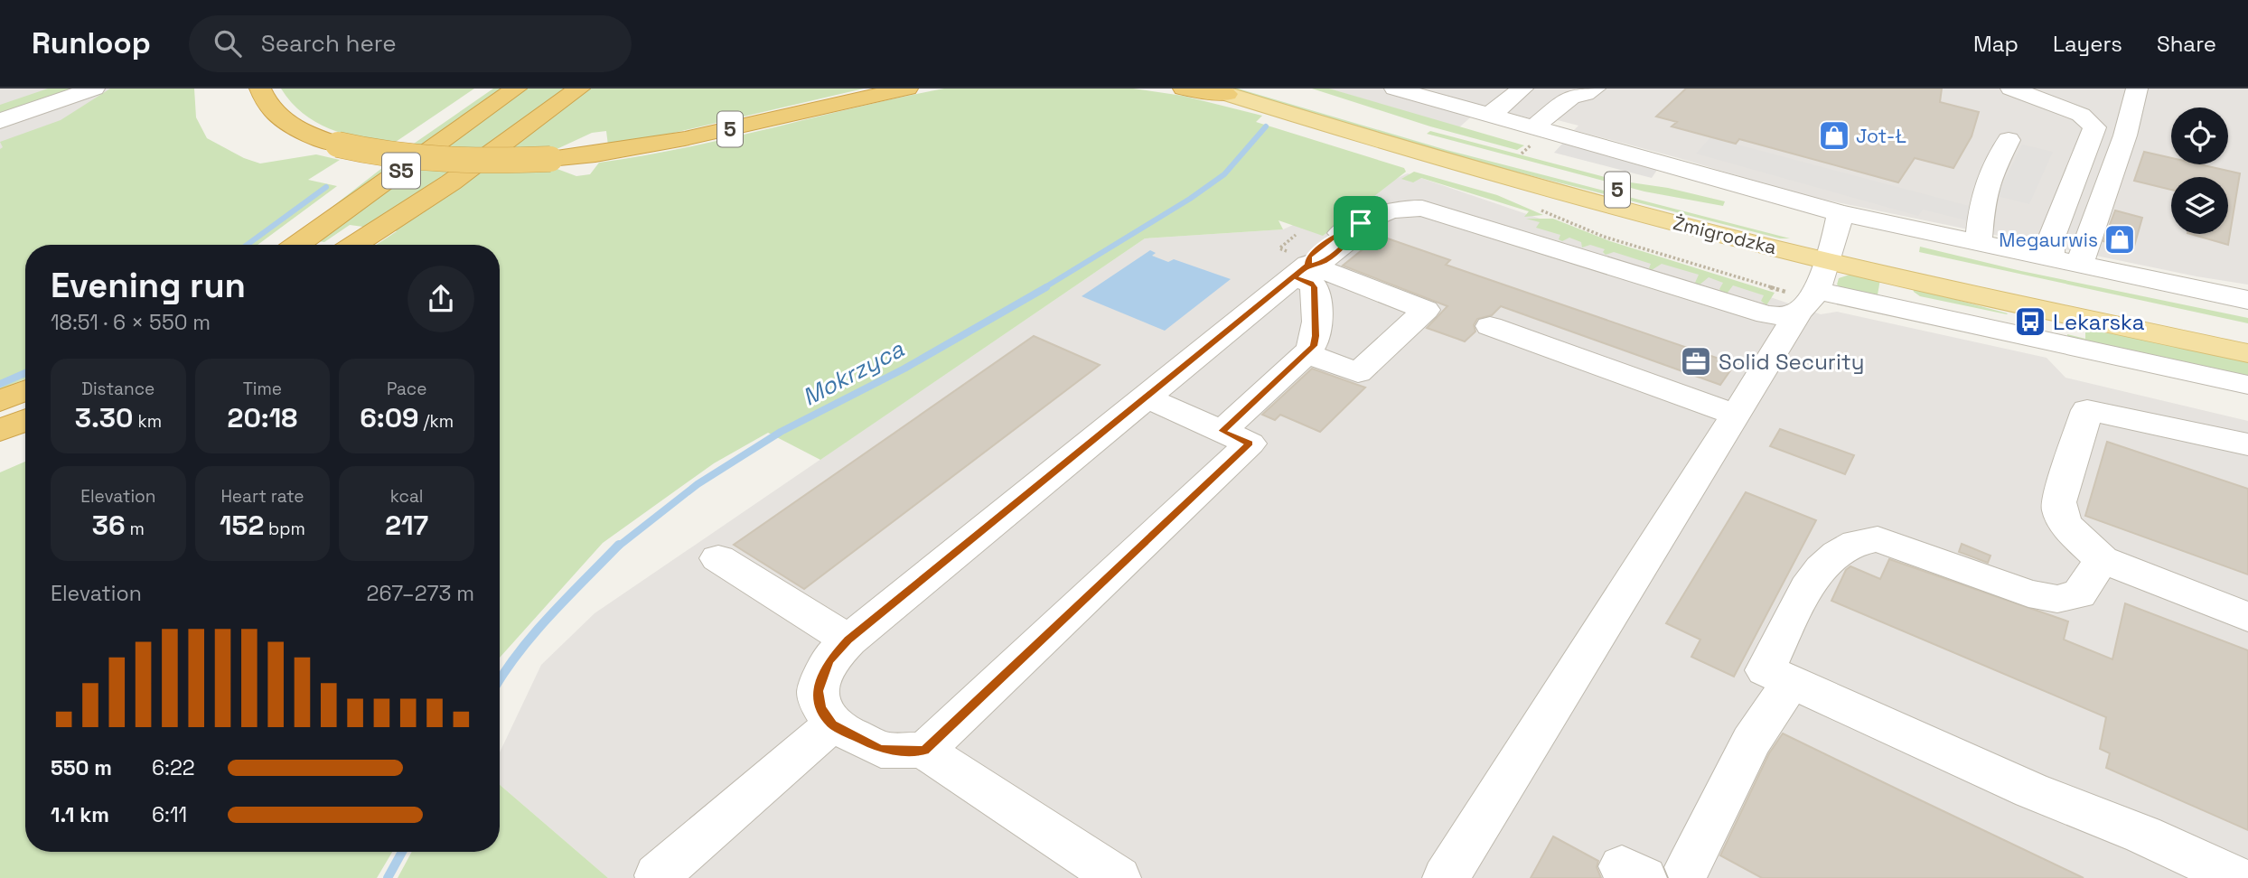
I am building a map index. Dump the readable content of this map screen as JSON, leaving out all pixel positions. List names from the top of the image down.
{
  "streets": {
    "highway": ["5", "S5"],
    "main road": ["Żmigrodzka"]
  },
  "crossings": [
    ["5", "Żmigrodzka"]
  ],
  "water": ["Mokrzyca"],
  "places": {
    "shop": ["Jot-Ł", "Megaurwis"],
    "bus stop": ["Lekarska"],
    "office": ["Solid Security"]
  },
  "page": {
    "header": "Runloop",
    "search": "Search here",
    "nav": ["Map", "Layers", "Share"],
    "heading": ["Evening run", "18:51 · 6 × 550 m"],
    "stats": [
      ["Distance", "3.30 km"],
      ["Time", "20:18"],
      ["Pace", "6:09 /km"],
      ["Elevation", "36 m"],
      ["Heart rate", "152 bpm"],
      ["kcal", "217"]
    ],
    "chart": ["Elevation", "267–273 m"],
    "list": [
      {
        "name": "550 m",
        "note": "6:22"
      },
      {
        "name": "1.1 km",
        "note": "6:11"
      }
    ]
  }
}
